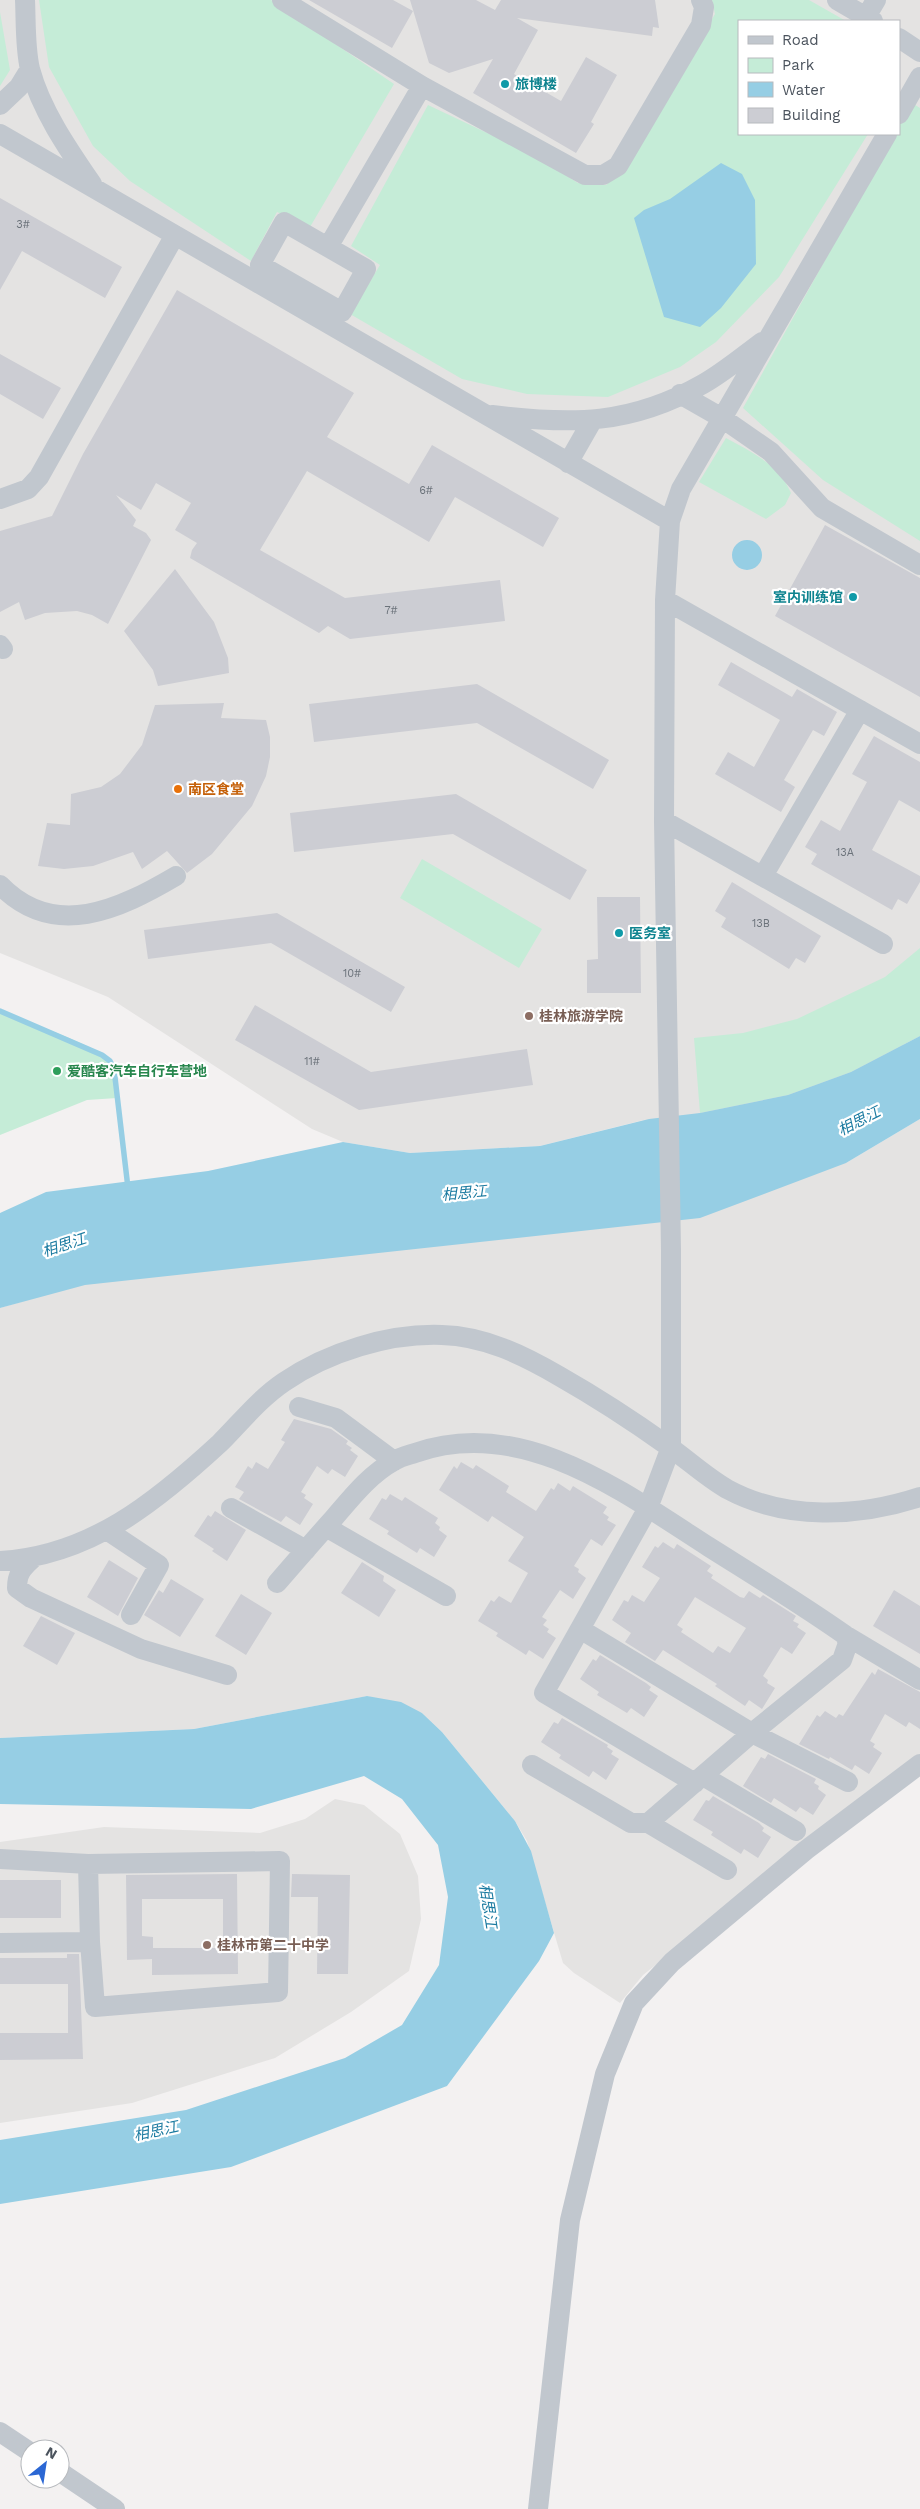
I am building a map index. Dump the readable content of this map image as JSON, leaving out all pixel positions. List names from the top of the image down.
{
  "water": ["相思江"],
  "places": [
    "旅博楼",
    "室内训练馆",
    "南区食堂",
    "医务室",
    "桂林旅游学院",
    "爱酷客汽车自行车营地",
    "桂林市第二十中学"
  ],
  "house_numbers": [
    "3#",
    "6#",
    "7#",
    "13A",
    "13B",
    "10#",
    "11#"
  ],
  "legend": [
    "Road",
    "Park",
    "Water",
    "Building"
  ],
  "north": "top right"
}
